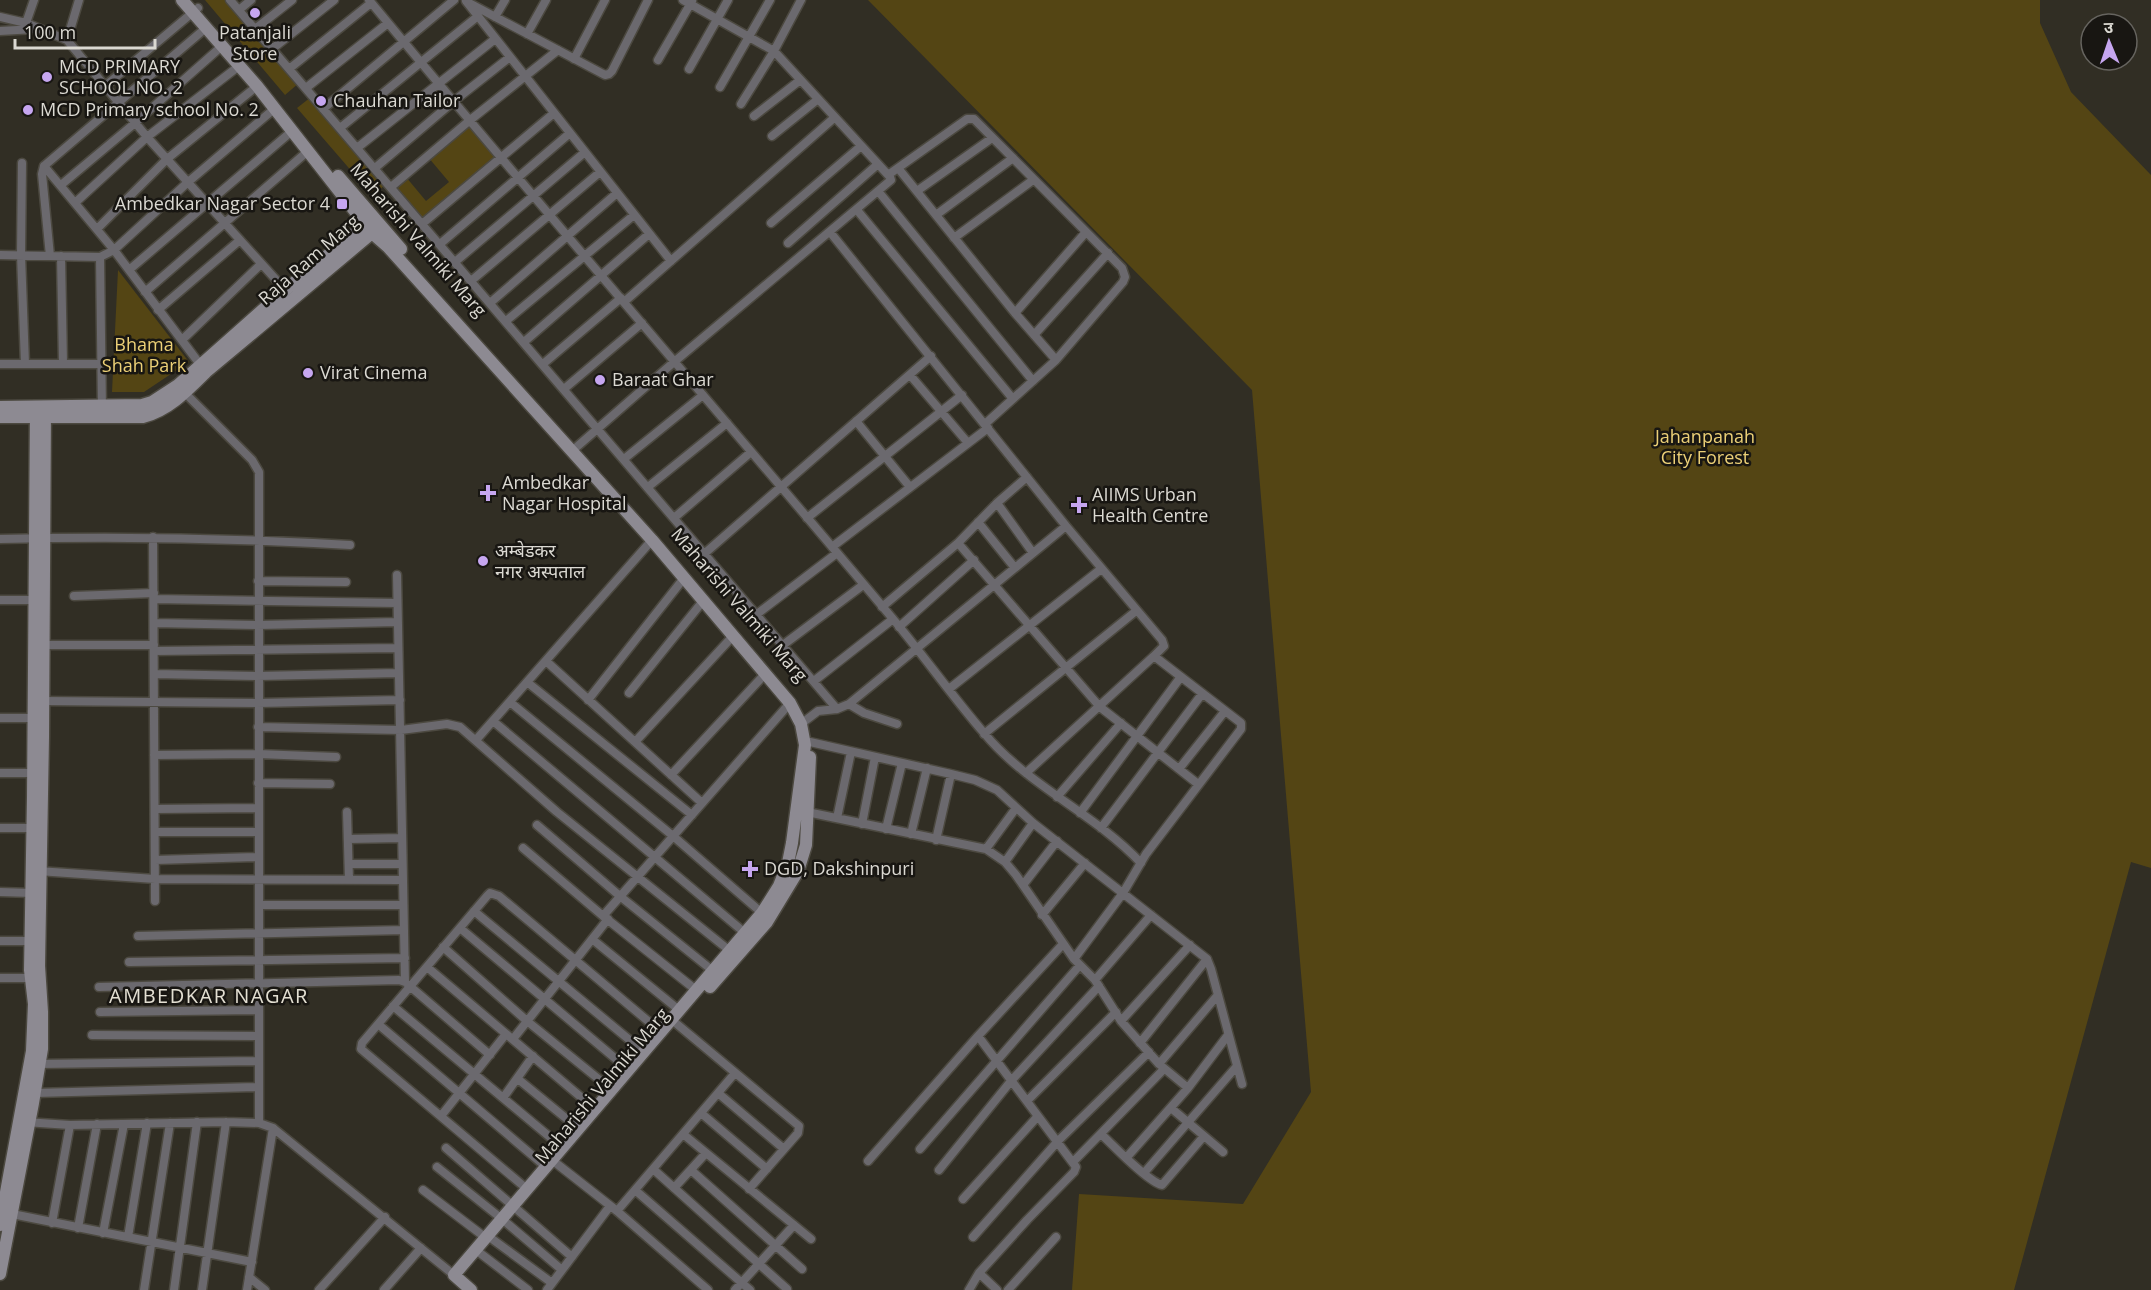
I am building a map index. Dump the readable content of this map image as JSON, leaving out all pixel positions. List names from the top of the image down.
{
  "streets": {
    "street": ["Maharishi Valmiki Marg", "Raja Ram Marg"]
  },
  "crossings": [
    ["Maharishi Valmiki Marg", "Raja Ram Marg"]
  ],
  "districts": ["AMBEDKAR NAGAR"],
  "parks": ["Bhama Shah Park", "Jahanpanah City Forest"],
  "places": {
    "other": [
      "Patanjali Store",
      "MCD PRIMARY SCHOOL NO. 2",
      "Chauhan Tailor",
      "MCD Primary school No. 2",
      "Virat Cinema",
      "Baraat Ghar",
      "अम्बेडकर नगर अस्पताल"
    ],
    "transit": ["Ambedkar Nagar Sector 4"],
    "health": ["Ambedkar Nagar Hospital", "AIIMS Urban Health Centre", "DGD, Dakshinpuri"]
  },
  "scale_bar": "100 m",
  "north": "top"
}
